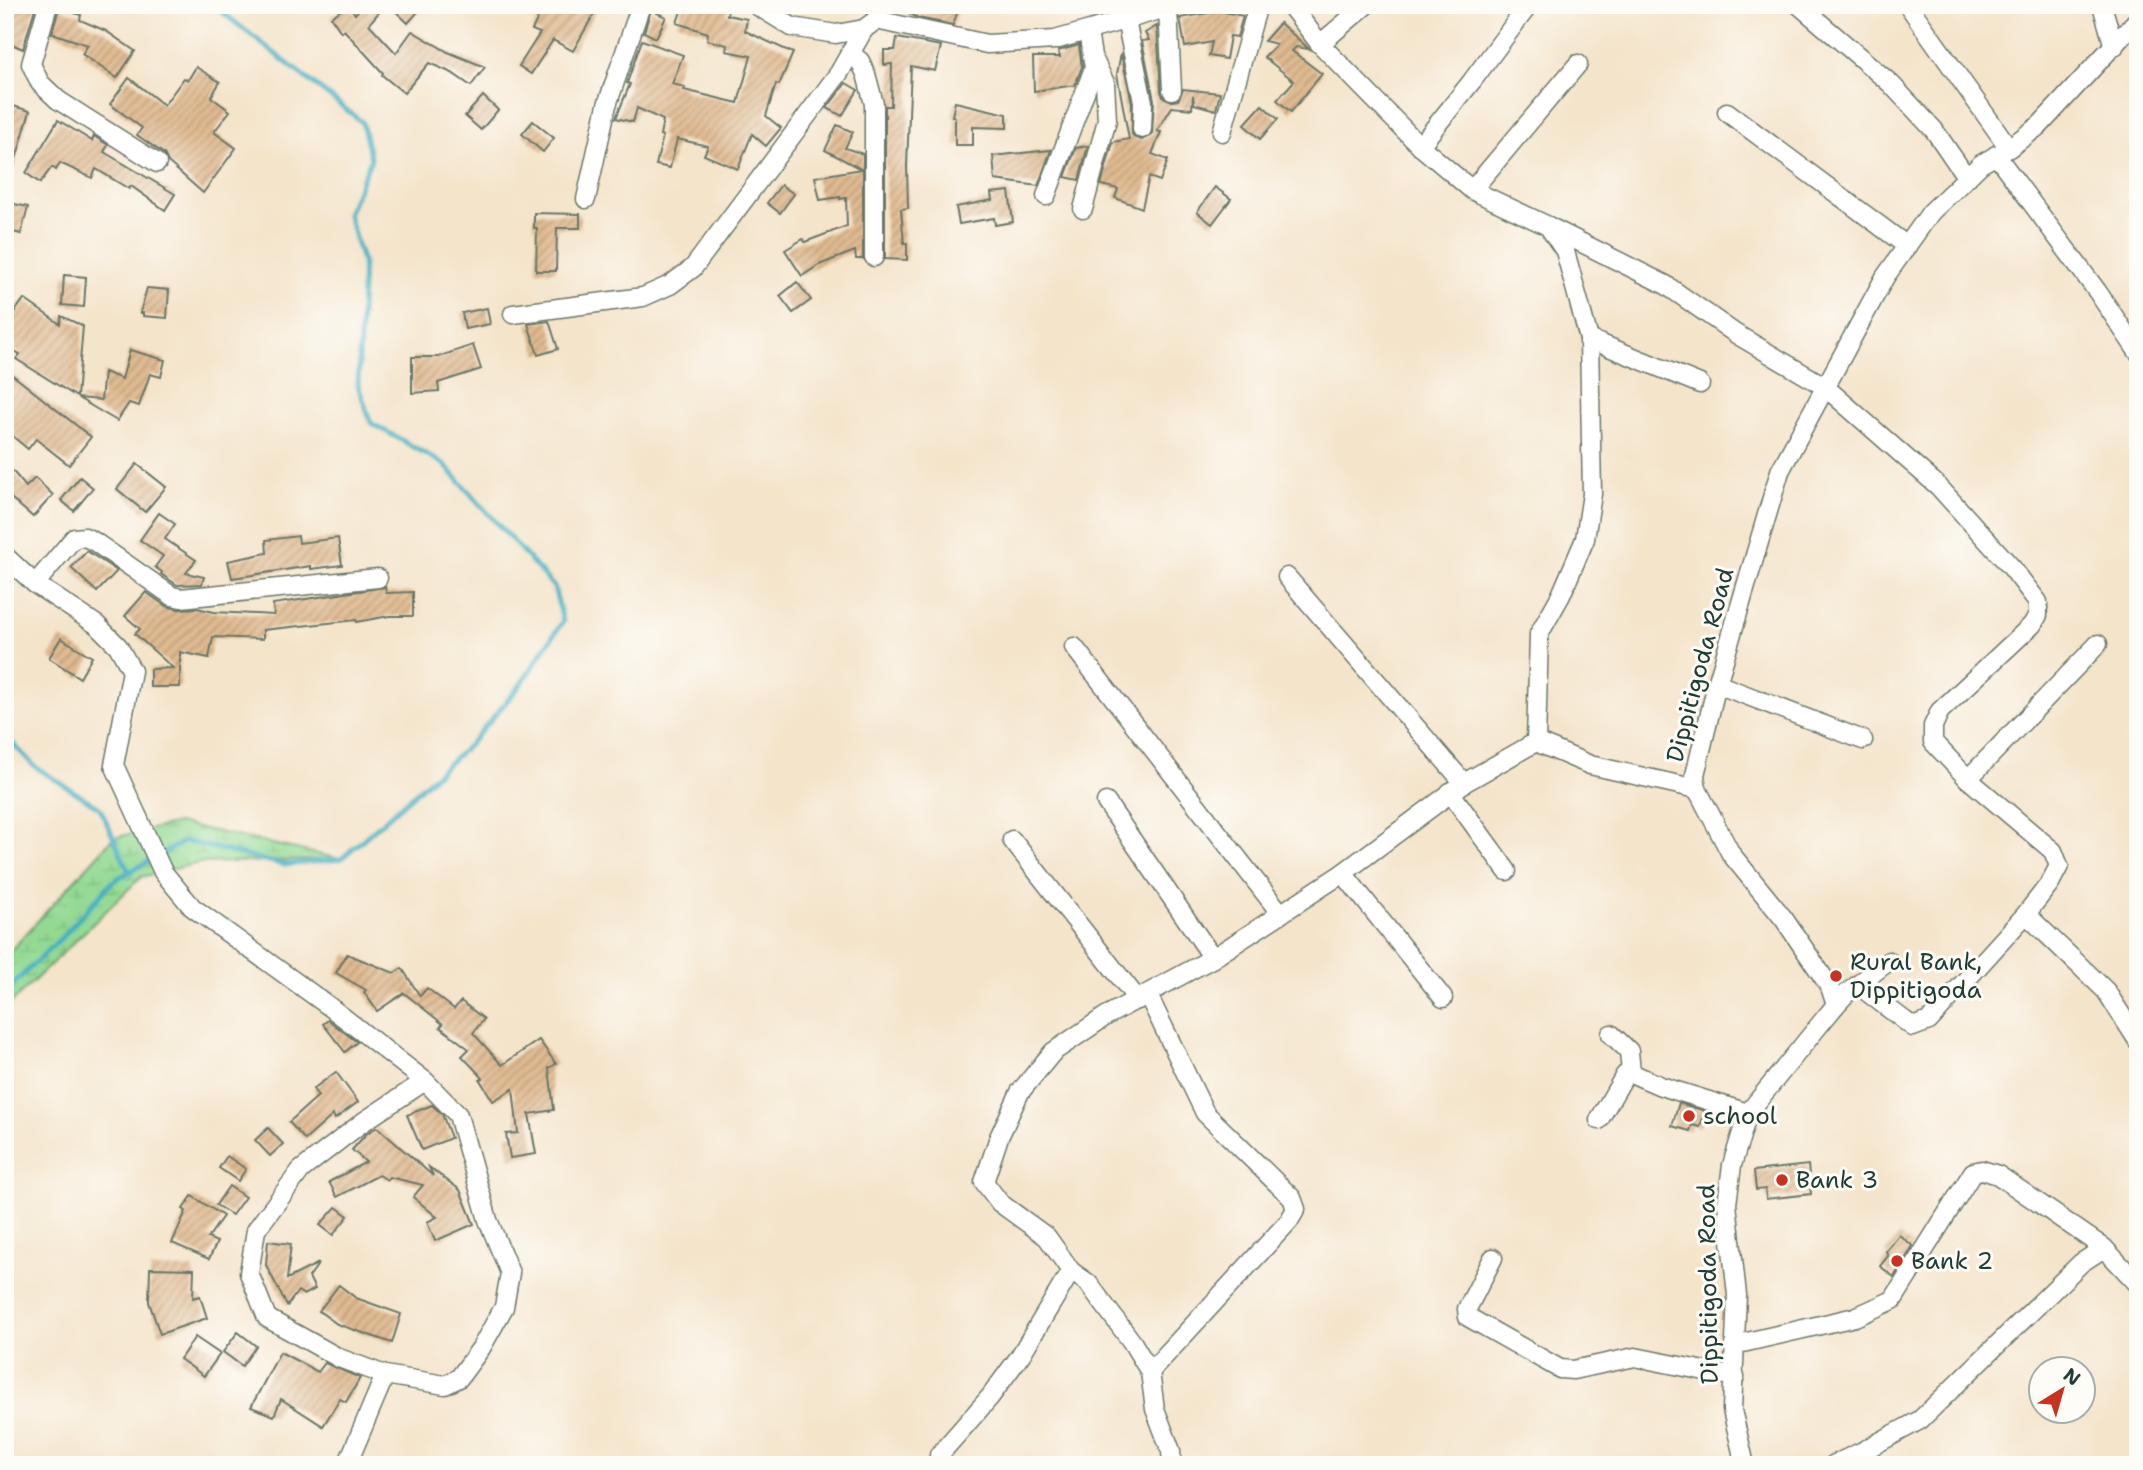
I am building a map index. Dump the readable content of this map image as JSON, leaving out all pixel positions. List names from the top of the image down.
{
  "streets": {
    "street": ["Dippitigoda Road"]
  },
  "places": [
    "Rural Bank, Dippitigoda",
    "school",
    "Bank 3",
    "Bank 2"
  ],
  "north": "top right"
}
